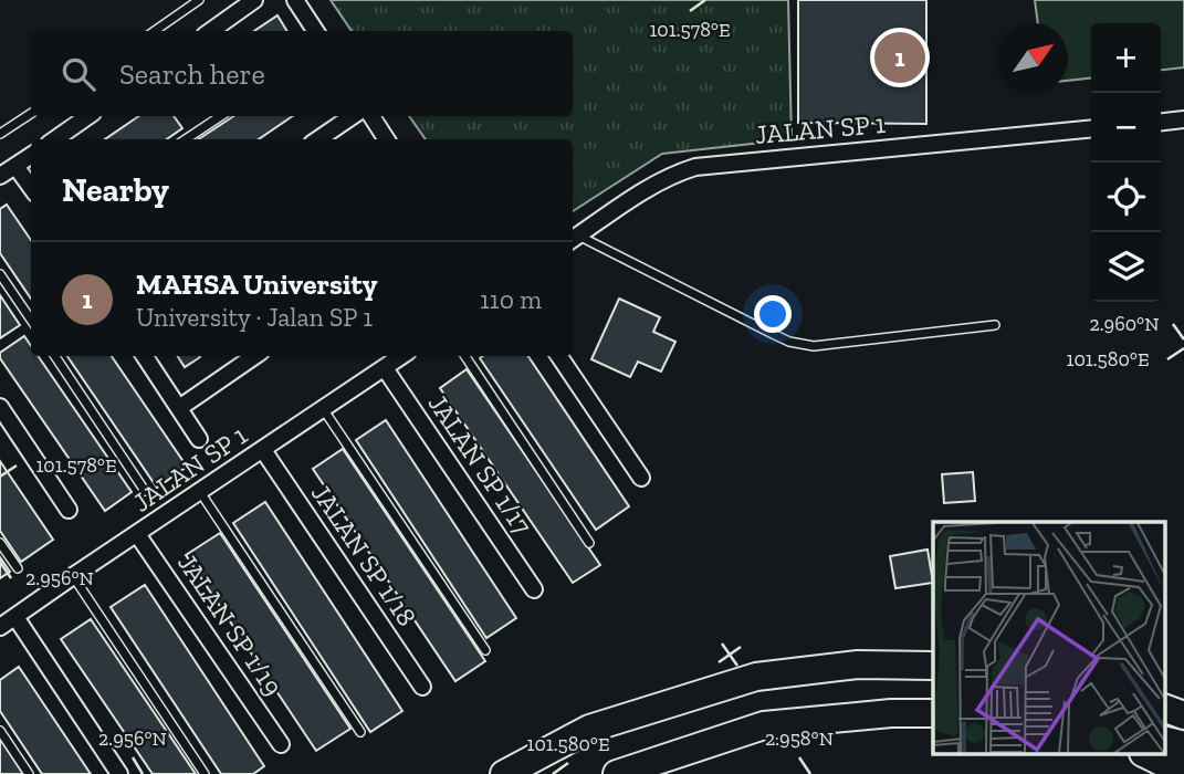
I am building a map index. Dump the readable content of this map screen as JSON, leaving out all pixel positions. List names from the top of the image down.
{
  "streets": {
    "street": [
      "JALAN SP 1",
      "JALAN SP 1/17",
      "JALAN SP 1/18",
      "JALAN SP 1/19"
    ]
  },
  "crossings": [
    ["JALAN SP 1", "JALAN SP 1/17"],
    ["JALAN SP 1", "JALAN SP 1/18"],
    ["JALAN SP 1", "JALAN SP 1/19"]
  ],
  "north": "top right",
  "page": {
    "map_buttons": ["+", "−"],
    "pins": "1",
    "search": "Search here",
    "heading": "Nearby",
    "list": [
      {
        "mark": "1",
        "name": "MAHSA University",
        "note": "University · Jalan SP 1",
        "value": "110 m"
      }
    ]
  },
  "coordinates": [
    "101.578°E",
    "2.960°N",
    "101.580°E",
    "2.956°N",
    "2.958°N"
  ]
}
